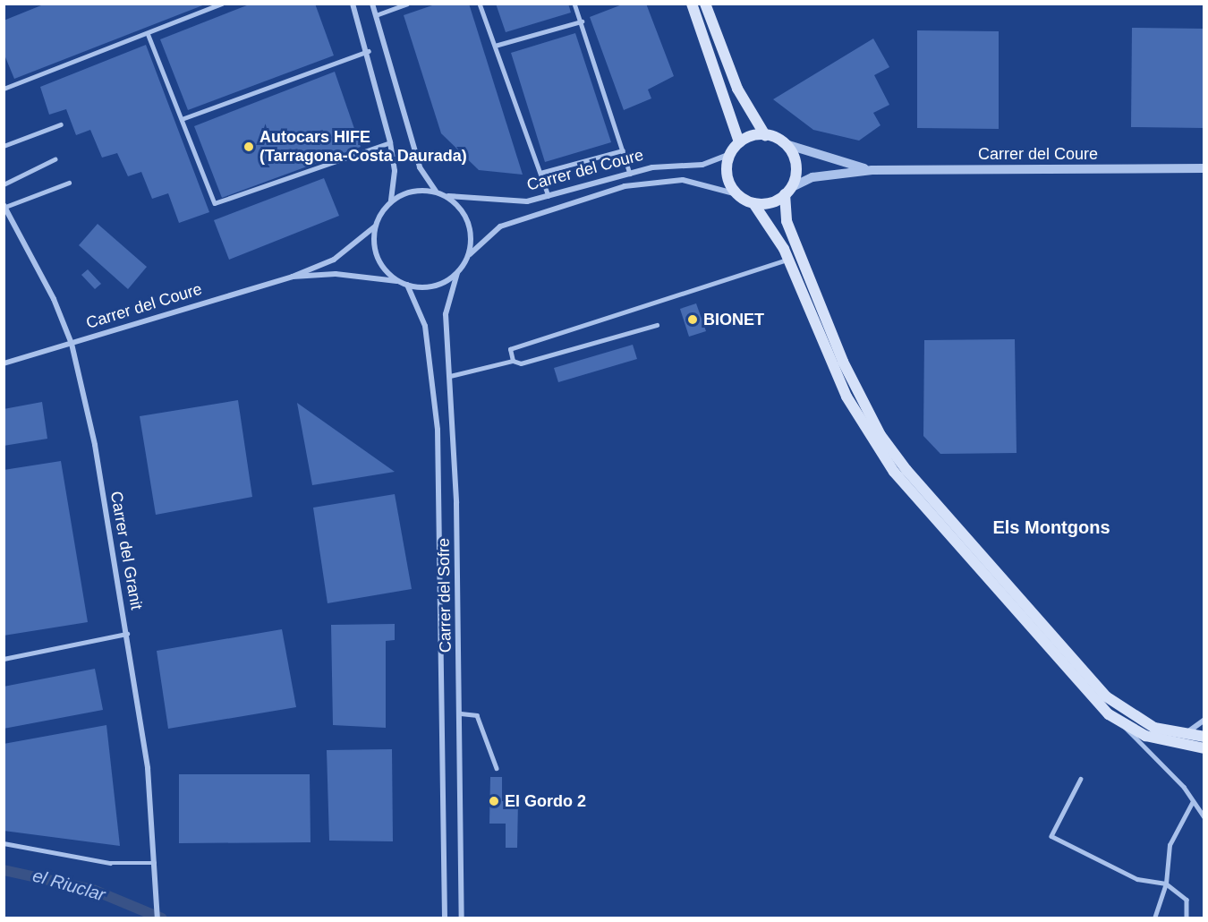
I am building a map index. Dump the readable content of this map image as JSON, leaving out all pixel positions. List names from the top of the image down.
{
  "streets": {
    "street": ["Carrer del Coure", "Carrer del Granit", "Carrer del Sofre"]
  },
  "crossings": [
    ["Carrer del Coure", "Carrer del Granit"],
    ["Carrer del Coure", "Carrer del Sofre"]
  ],
  "districts": ["Els Montgons"],
  "water": ["el Riuclar"],
  "places": ["Autocars HIFE (Tarragona-Costa Daurada)", "BIONET", "El Gordo 2"]
}
